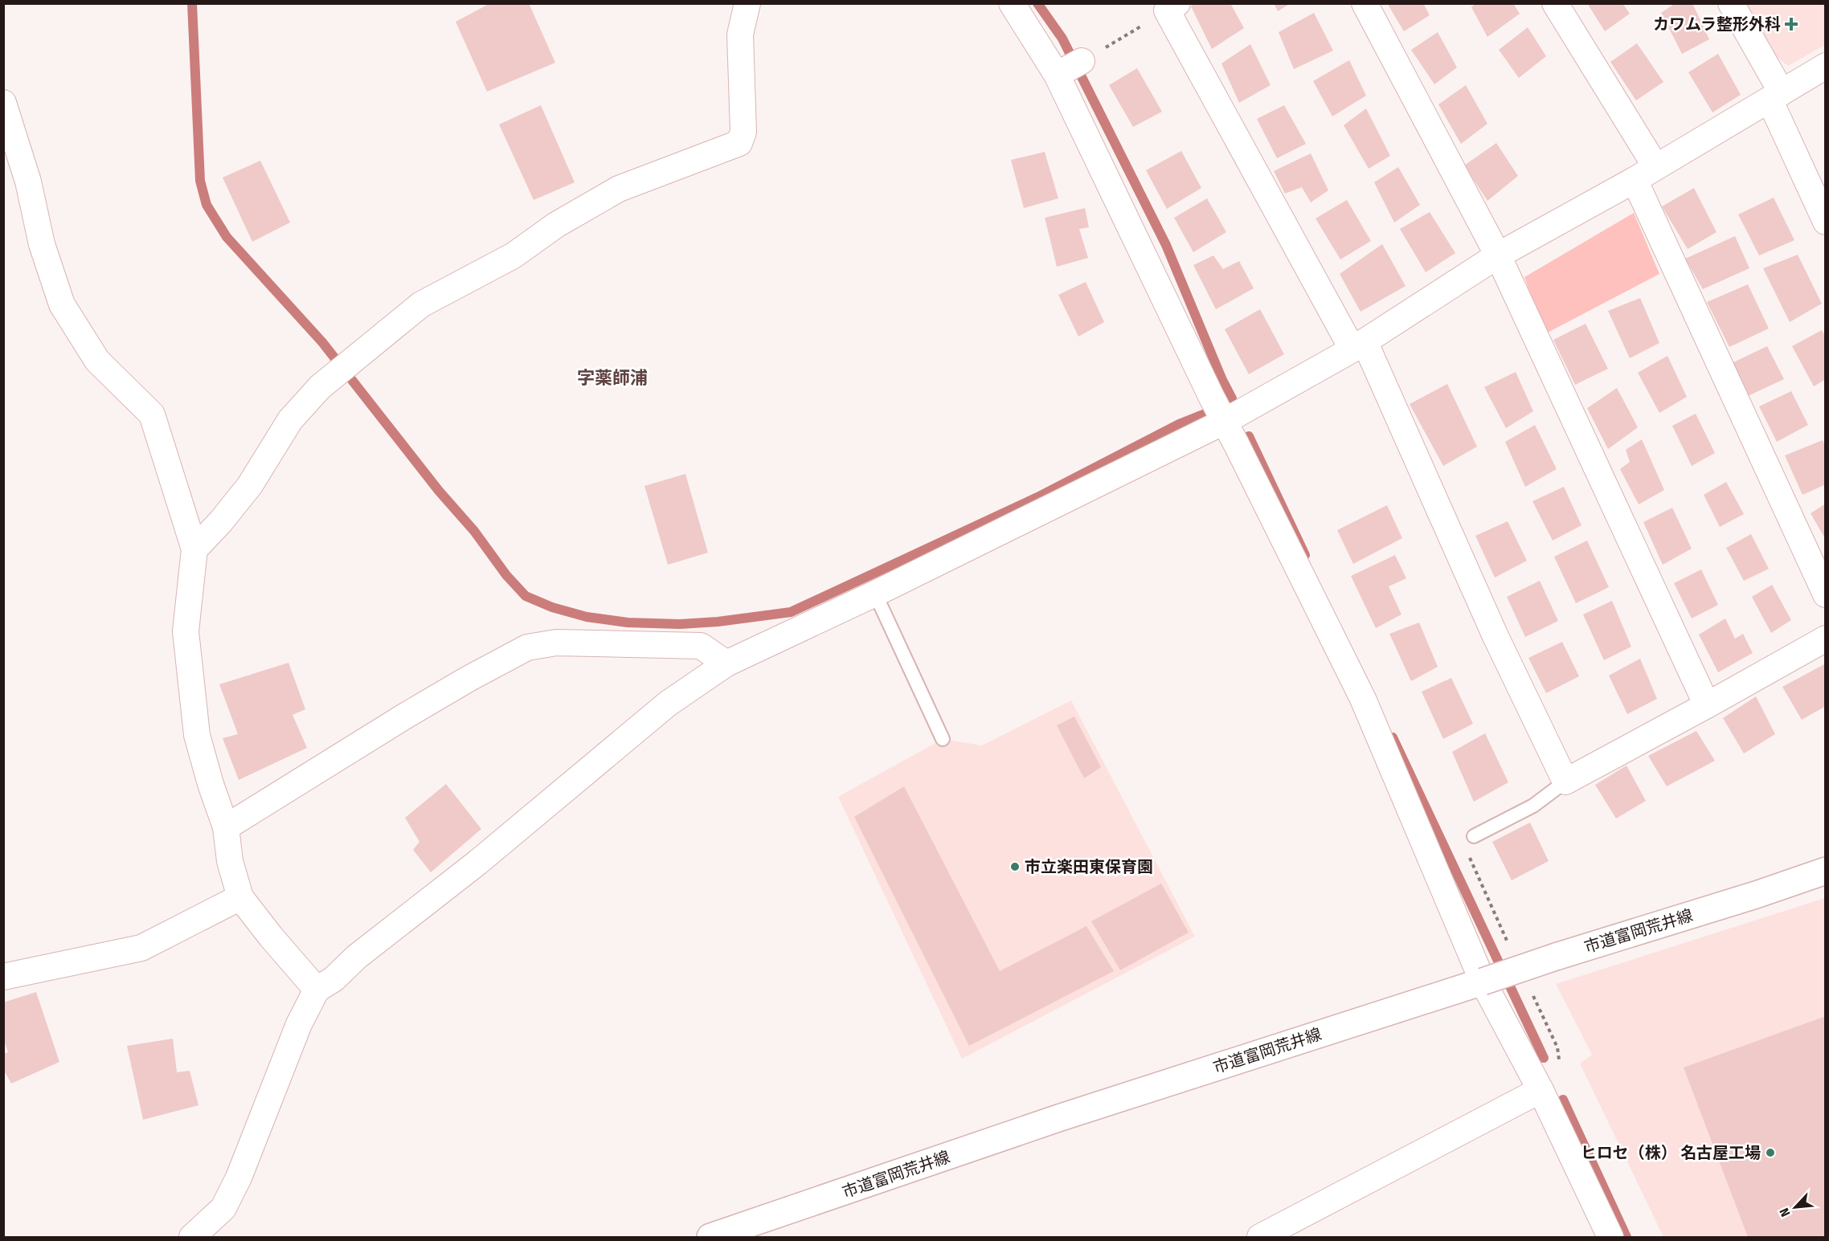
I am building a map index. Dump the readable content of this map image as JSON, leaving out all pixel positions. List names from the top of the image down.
{
  "streets": {
    "street": ["市道富岡荒井線"]
  },
  "districts": ["字薬師浦"],
  "places": {
    "health": ["カワムラ整形外科"],
    "other": ["市立楽田東保育園", "ヒロセ（株） 名古屋工場"]
  },
  "north": "bottom left"
}
